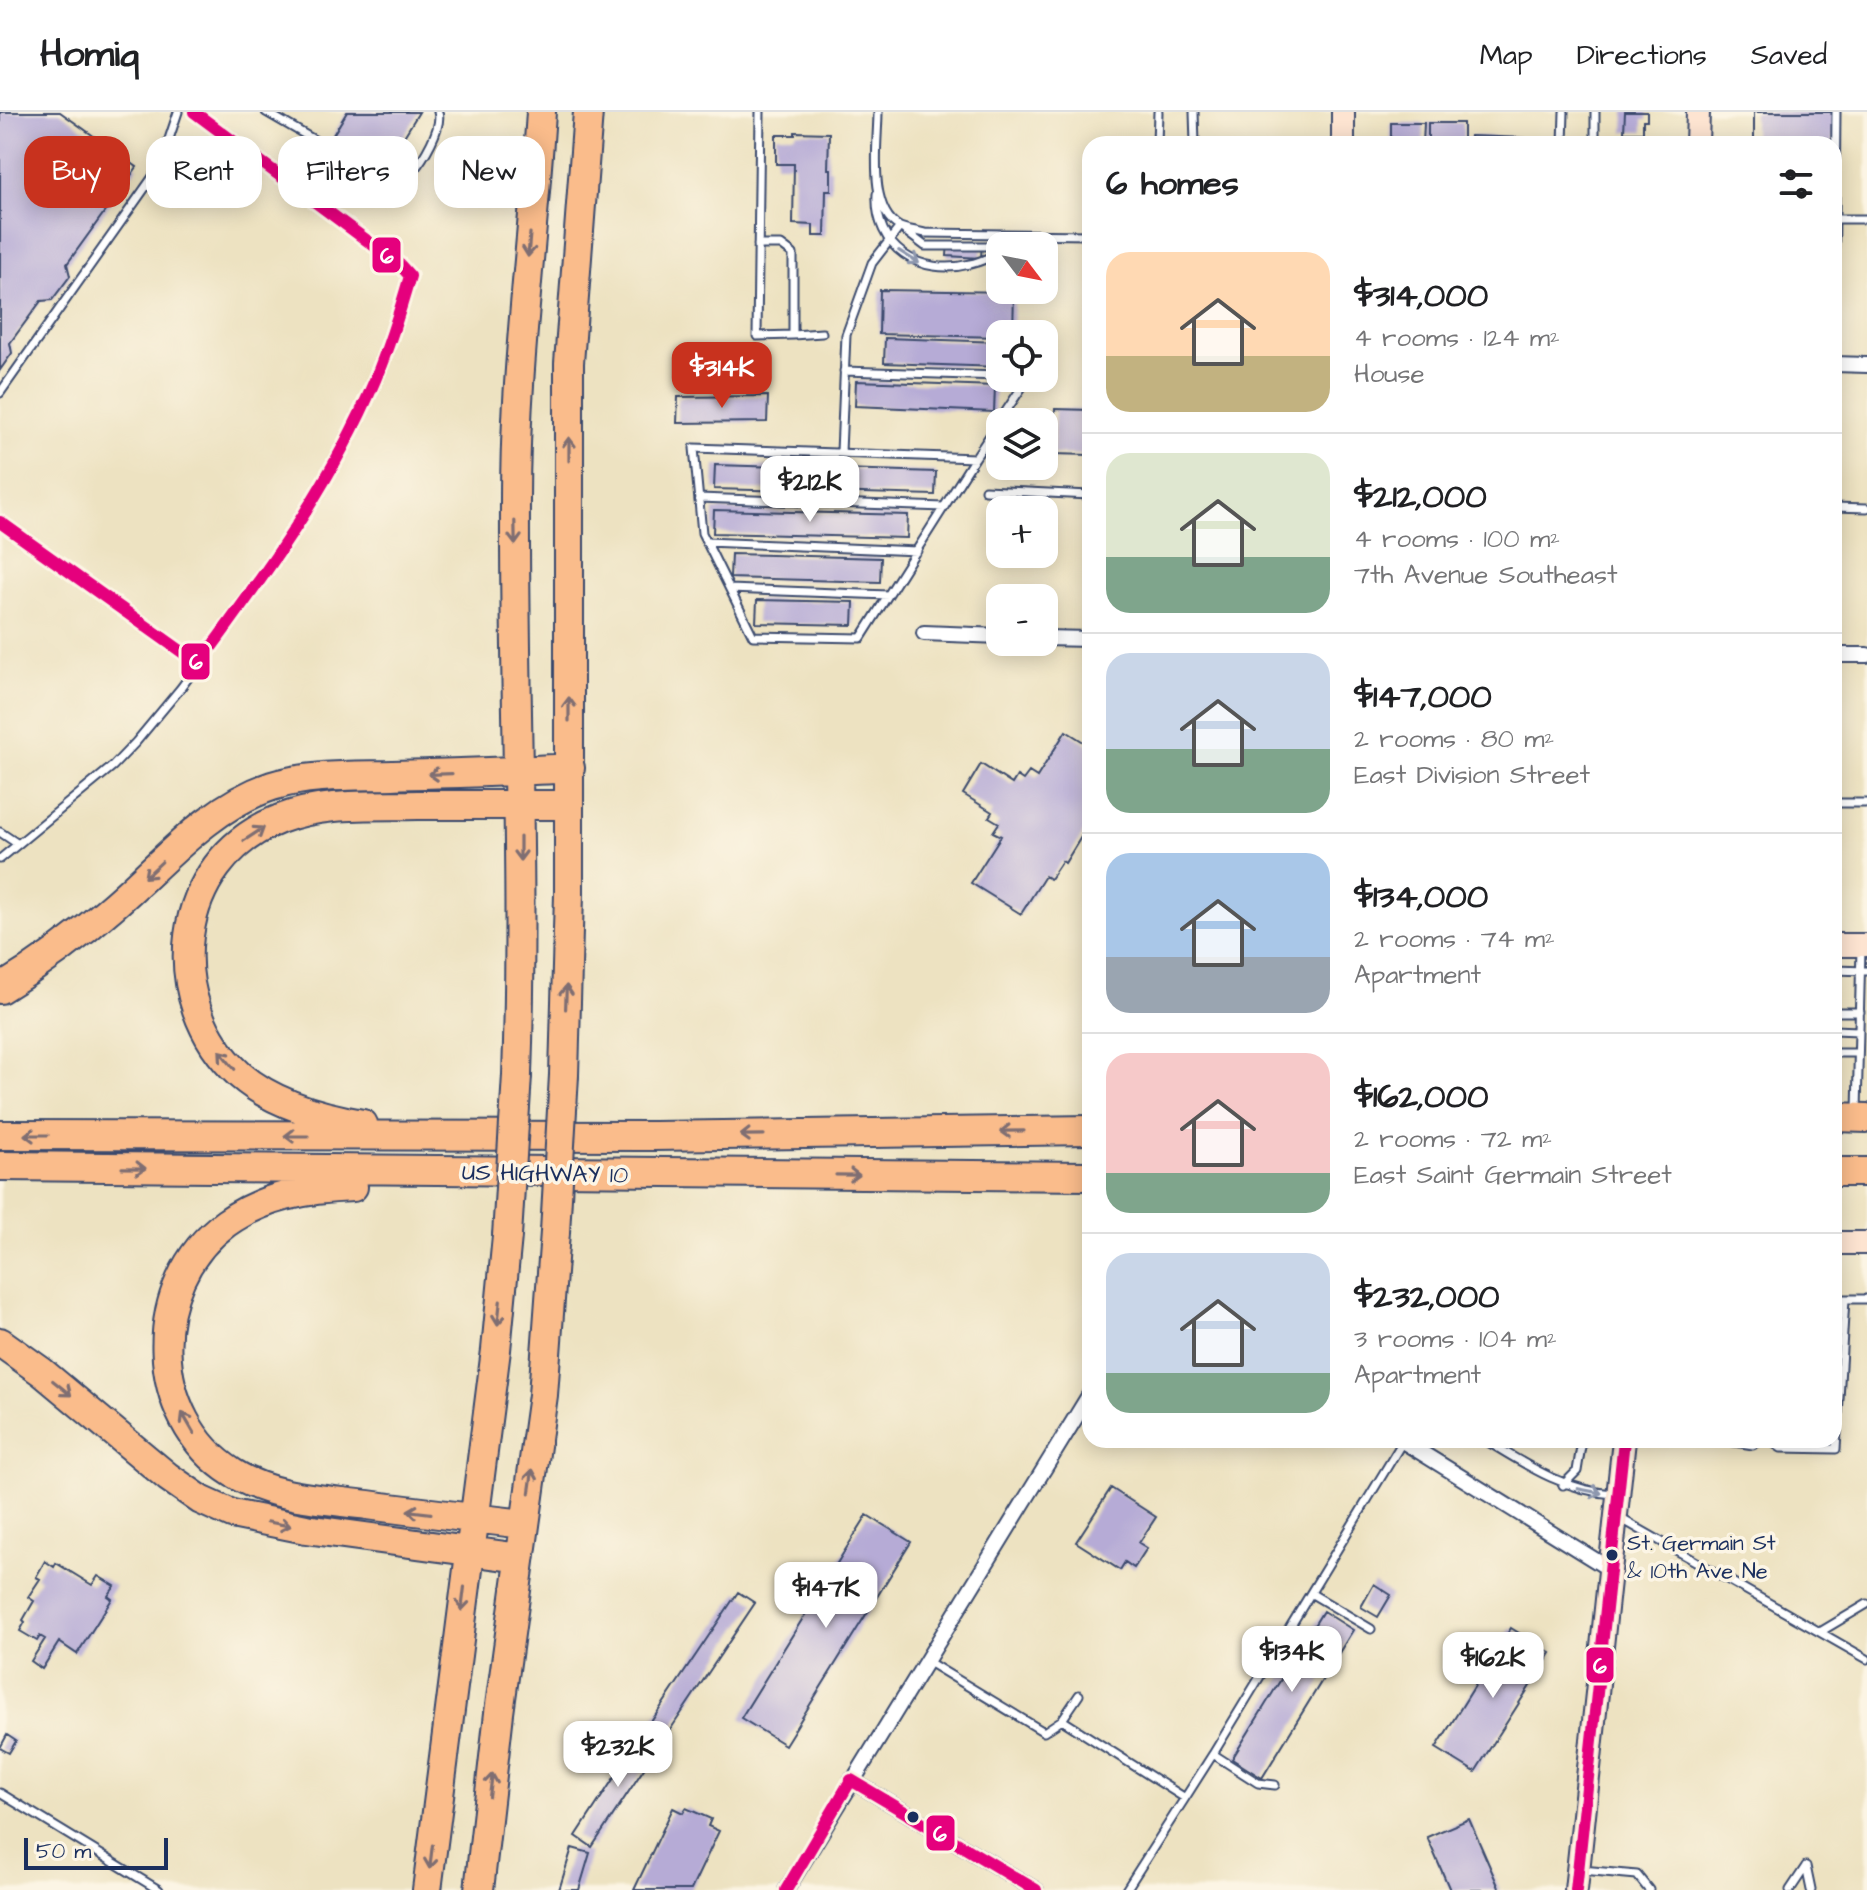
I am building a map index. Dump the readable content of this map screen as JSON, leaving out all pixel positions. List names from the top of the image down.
{
  "streets": {
    "highway": ["US HIGHWAY 10"]
  },
  "places": ["St. Germain St & 10th Ave Ne"],
  "lines": ["transit line 6"],
  "scale_bar": "50 m",
  "north": "bottom right",
  "page": {
    "header": "Homiq",
    "nav": ["Map", "Directions", "Saved"],
    "chip": [
      "Buy",
      "Rent",
      "Filters",
      "New"
    ],
    "heading": "6 homes",
    "map_buttons": ["+", "−"],
    "list": [
      {
        "name": "$314,000",
        "note": "4 rooms · 124 m² · House"
      },
      {
        "name": "$212,000",
        "note": "4 rooms · 100 m² · 7th Avenue Southeast"
      },
      {
        "name": "$147,000",
        "note": "2 rooms · 80 m² · East Division Street"
      },
      {
        "name": "$134,000",
        "note": "2 rooms · 74 m² · Apartment"
      },
      {
        "name": "$162,000",
        "note": "2 rooms · 72 m² · East Saint Germain Street"
      },
      {
        "name": "$232,000",
        "note": "3 rooms · 104 m² · Apartment"
      }
    ],
    "price": [
      "$314K",
      "$212K",
      "$147K",
      "$134K",
      "$162K",
      "$232K"
    ],
    "scale": "50 m"
  }
}
